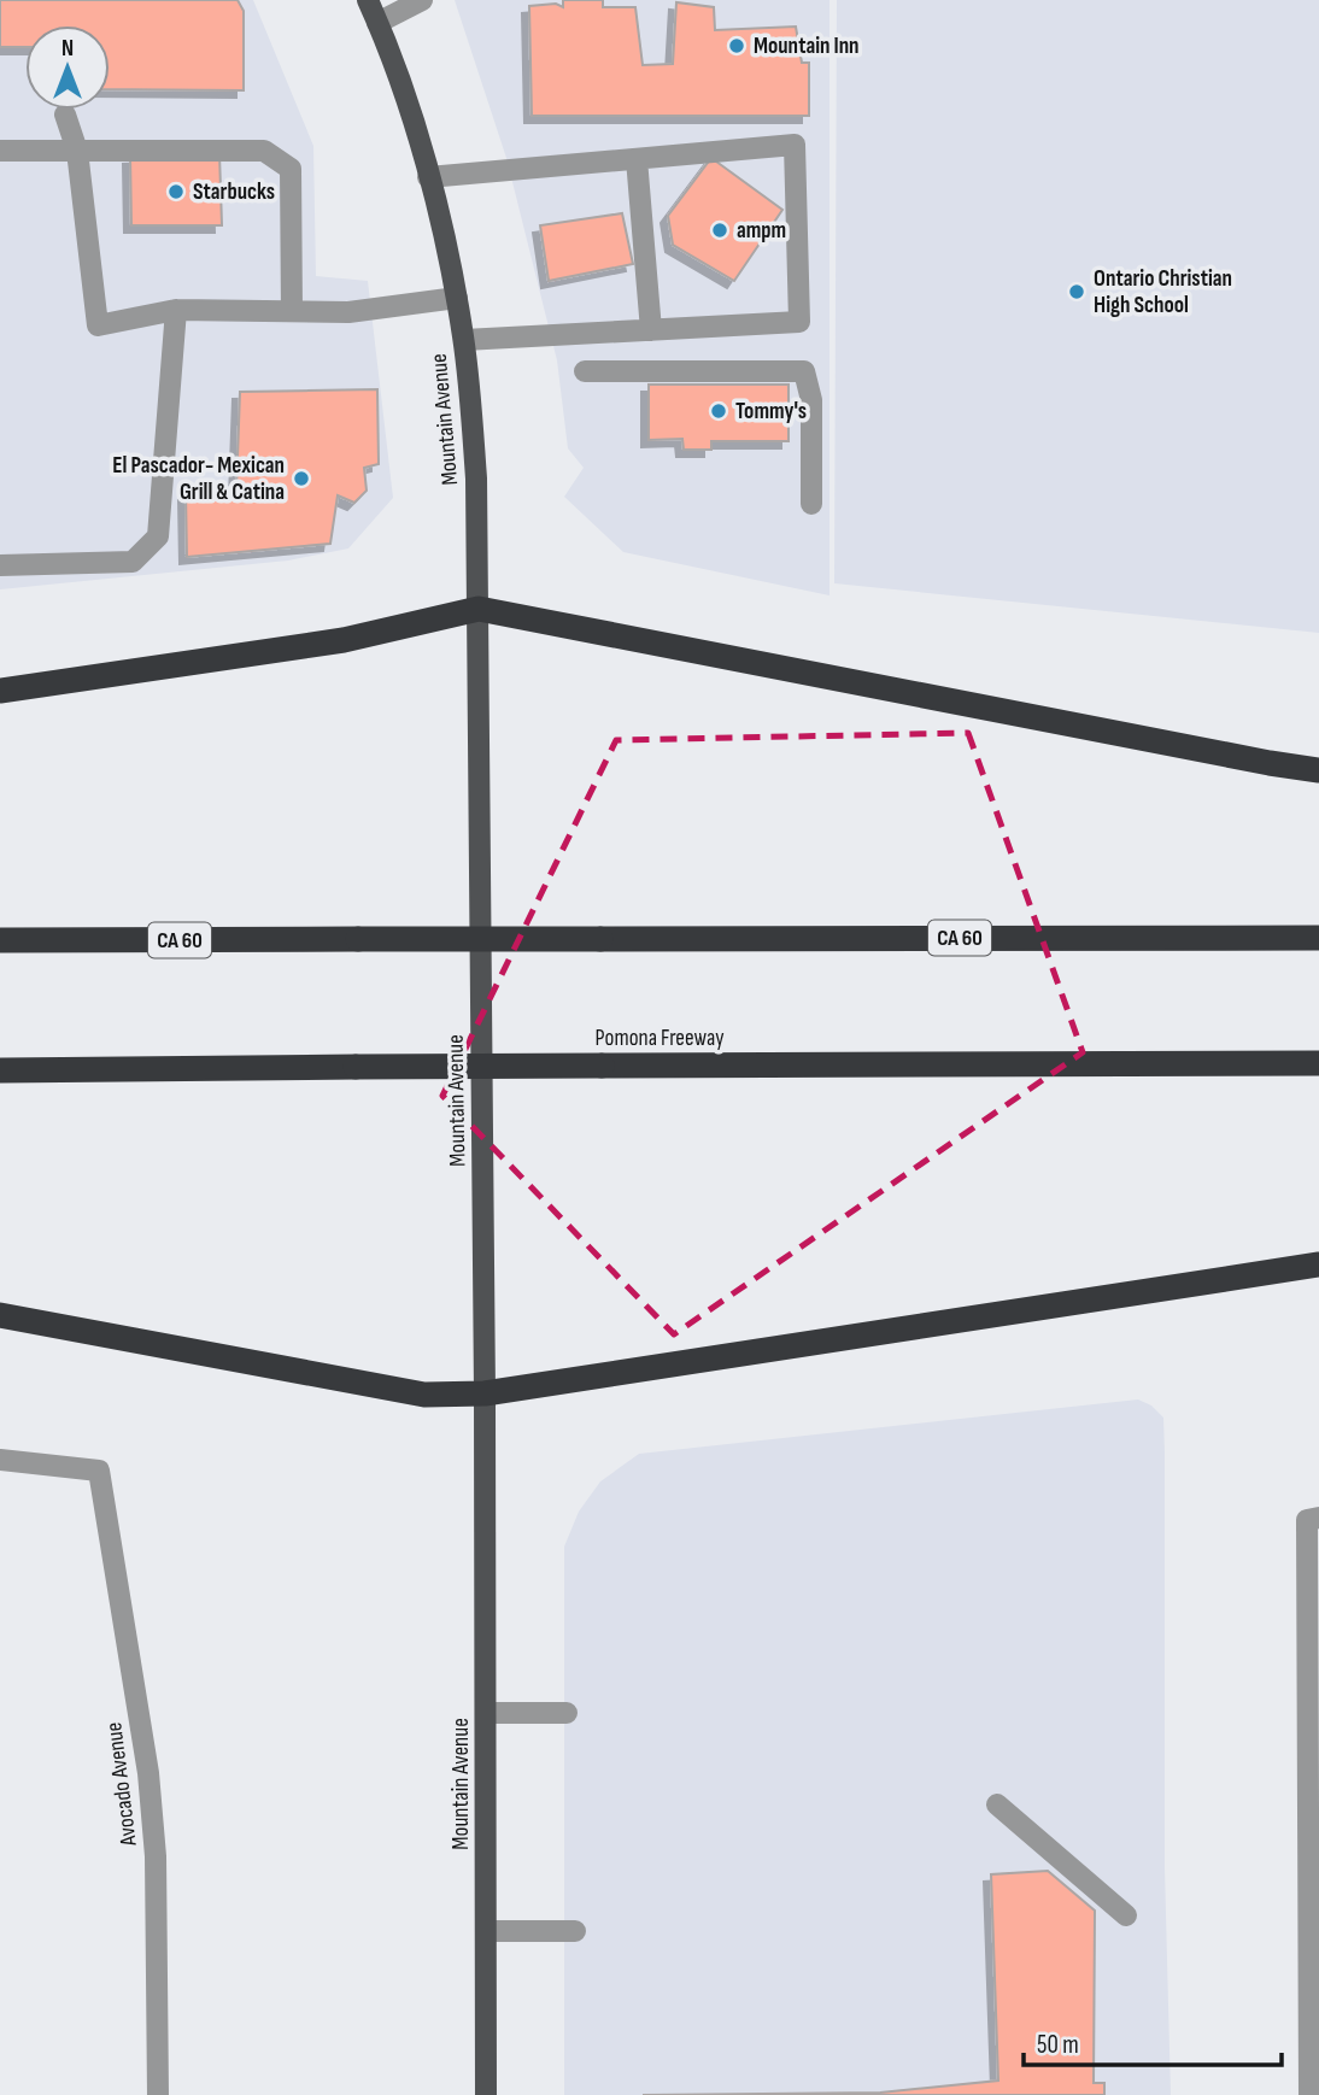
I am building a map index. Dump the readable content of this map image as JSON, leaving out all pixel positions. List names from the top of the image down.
{
  "streets": {
    "highway": ["CA 60", "Pomona Freeway"],
    "main road": ["Mountain Avenue"],
    "street": ["Avocado Avenue"]
  },
  "places": [
    "Mountain Inn",
    "Starbucks",
    "ampm",
    "Ontario Christian High School",
    "Tommy's",
    "El Pascador- Mexican Grill & Catina"
  ],
  "scale_bar": "50 m",
  "north": "top"
}
